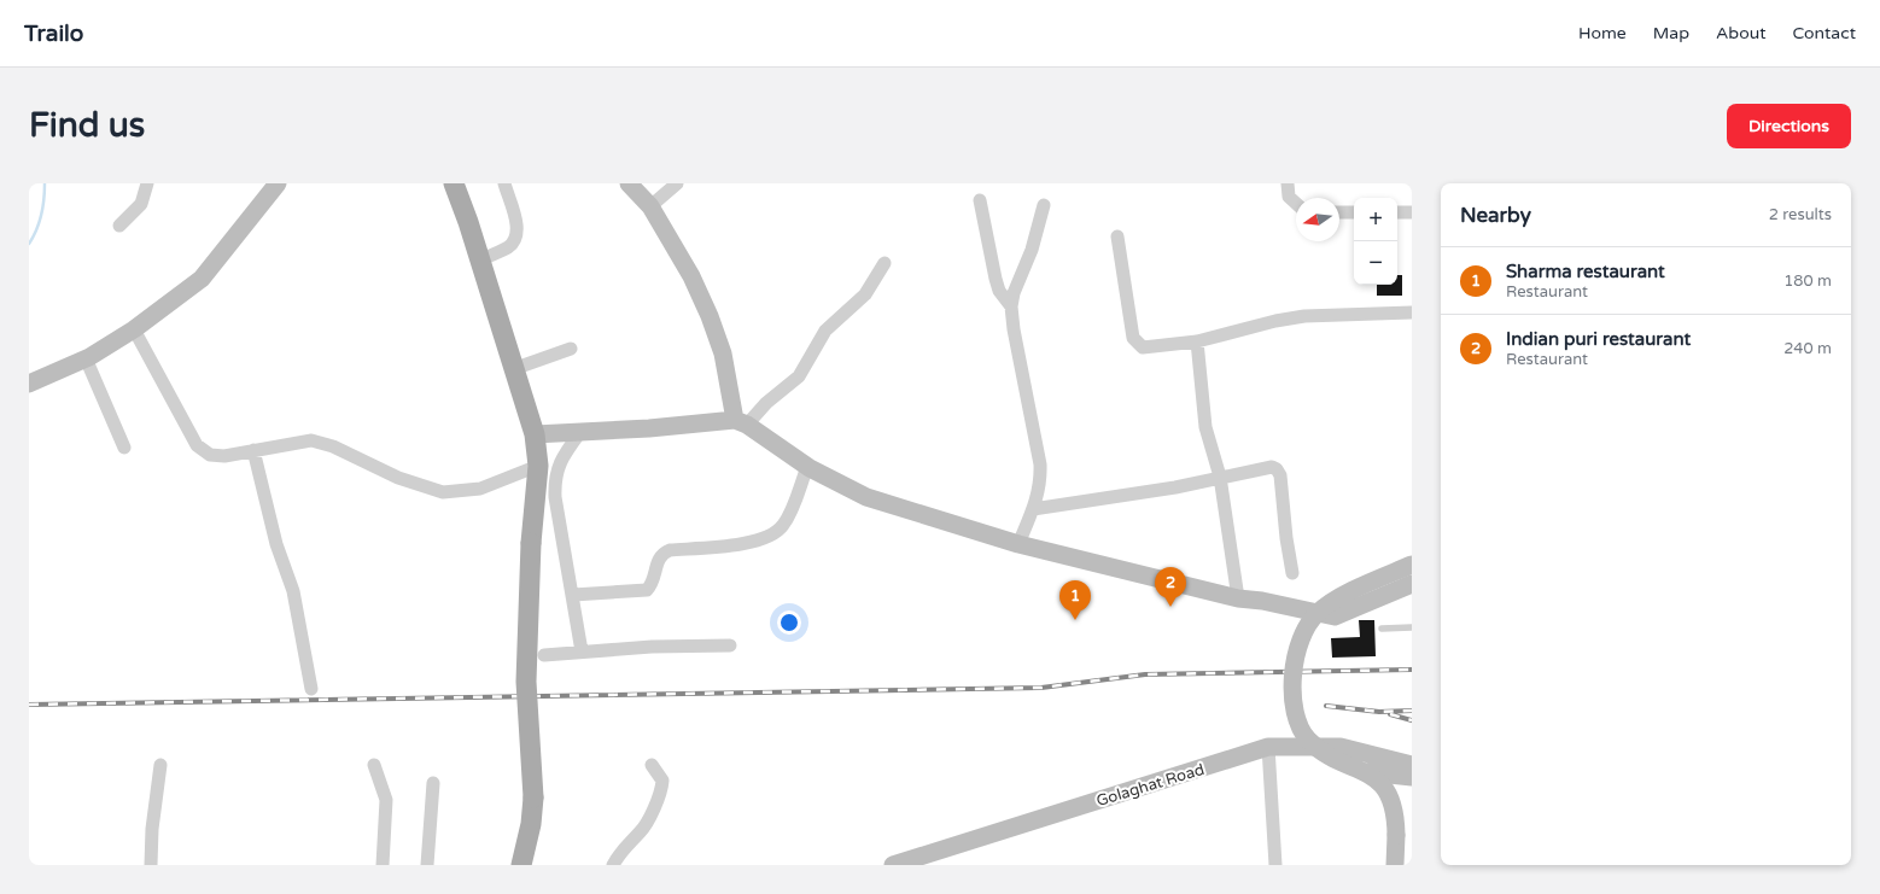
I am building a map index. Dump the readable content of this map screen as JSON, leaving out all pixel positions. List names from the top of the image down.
{
  "streets": {
    "street": ["Golaghat Road"]
  },
  "north": "left",
  "page": {
    "header": "Trailo",
    "nav": [
      "Home",
      "Map",
      "About",
      "Contact"
    ],
    "buttons": "Directions",
    "title": "Find us",
    "heading": ["Nearby", "2 results"],
    "map_buttons": ["+", "−"],
    "list": [
      {
        "mark": "1",
        "name": "Sharma restaurant",
        "note": "Restaurant",
        "value": "180 m"
      },
      {
        "mark": "2",
        "name": "Indian puri restaurant",
        "note": "Restaurant",
        "value": "240 m"
      }
    ],
    "pins": ["2", "1"]
  }
}
